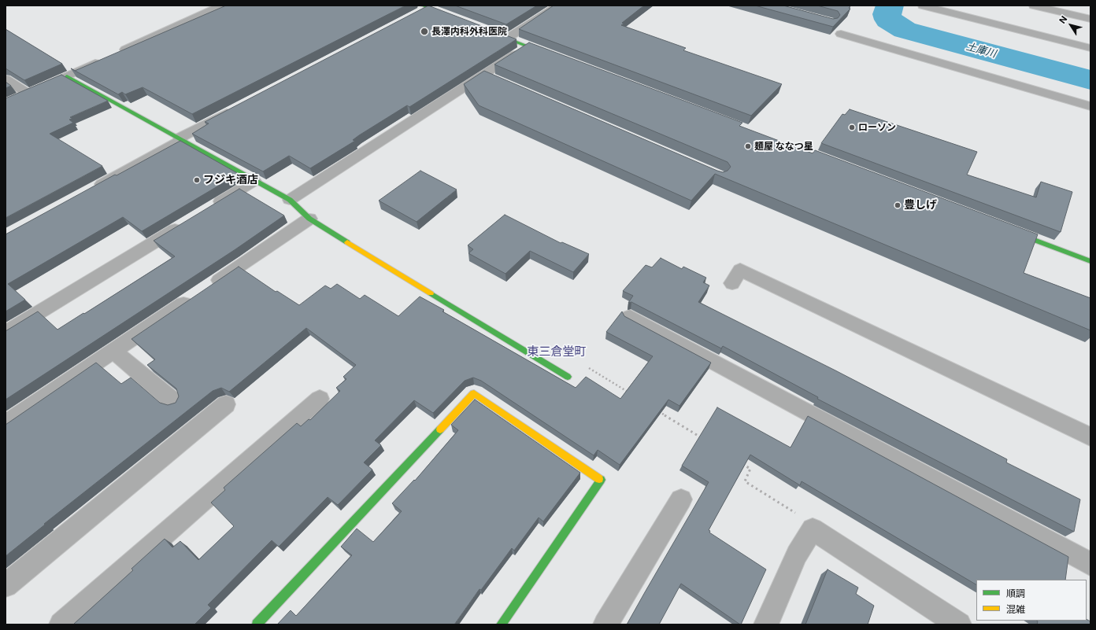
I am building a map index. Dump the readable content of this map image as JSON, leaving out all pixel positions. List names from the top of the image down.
{
  "districts": ["東三倉堂町"],
  "water": ["土庫川"],
  "places": [
    "長澤内科外科医院",
    "ローソン",
    "麺屋 ななつ星",
    "フジキ酒店",
    "豊しげ"
  ],
  "legend": ["順調", "混雑"],
  "north": "top left"
}
